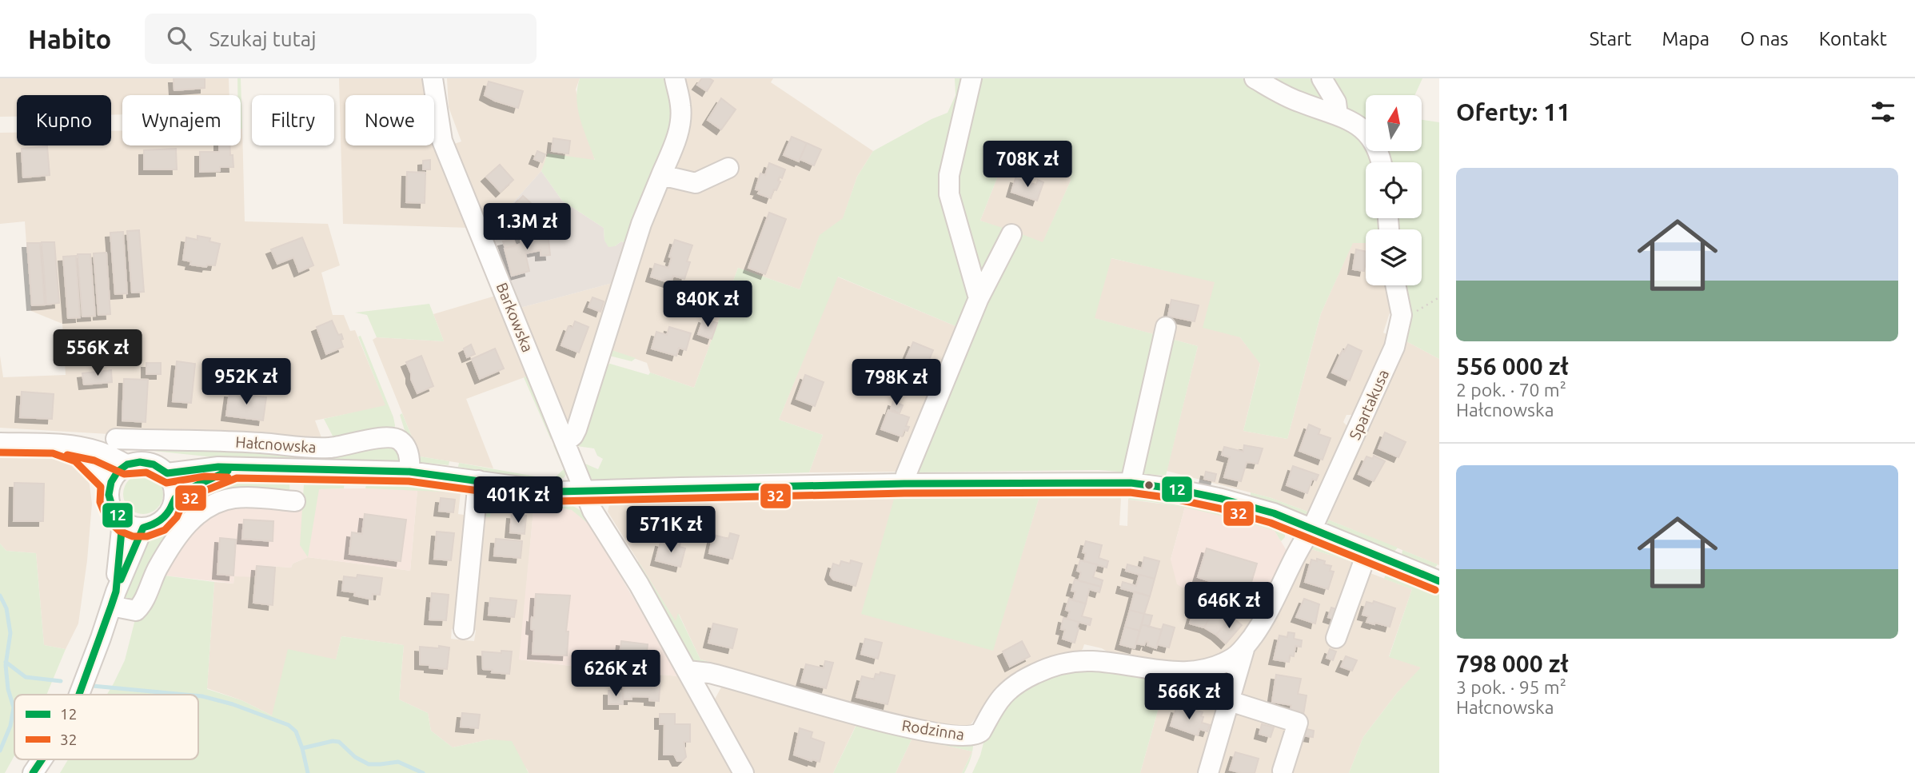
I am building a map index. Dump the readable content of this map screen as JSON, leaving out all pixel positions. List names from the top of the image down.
{
  "streets": {
    "street": [
      "Barkowska",
      "Spartakusa",
      "Hałcnowska",
      "Rodzinna"
    ]
  },
  "crossings": [
    ["Barkowska", "Hałcnowska"],
    ["Barkowska", "Rodzinna"],
    ["Spartakusa", "Hałcnowska"],
    ["Spartakusa", "Rodzinna"],
    ["Hałcnowska", "Rodzinna"]
  ],
  "lines": ["transit line 32", "transit line 12"],
  "legend": ["12", "32"],
  "north": "top",
  "page": {
    "header": "Habito",
    "search": "Szukaj tutaj",
    "nav": [
      "Start",
      "Mapa",
      "O nas",
      "Kontakt"
    ],
    "heading": "Oferty: 11",
    "chip": [
      "Kupno",
      "Wynajem",
      "Filtry",
      "Nowe"
    ],
    "price": [
      "708K zł",
      "1.3M zł",
      "840K zł",
      "556K zł",
      "952K zł",
      "798K zł",
      "401K zł",
      "571K zł",
      "646K zł",
      "626K zł",
      "566K zł"
    ],
    "list": [
      {
        "name": "556 000 zł",
        "note": "2 pok. · 70 m² · Hałcnowska"
      },
      {
        "name": "798 000 zł",
        "note": "3 pok. · 95 m² · Hałcnowska"
      }
    ]
  }
}
